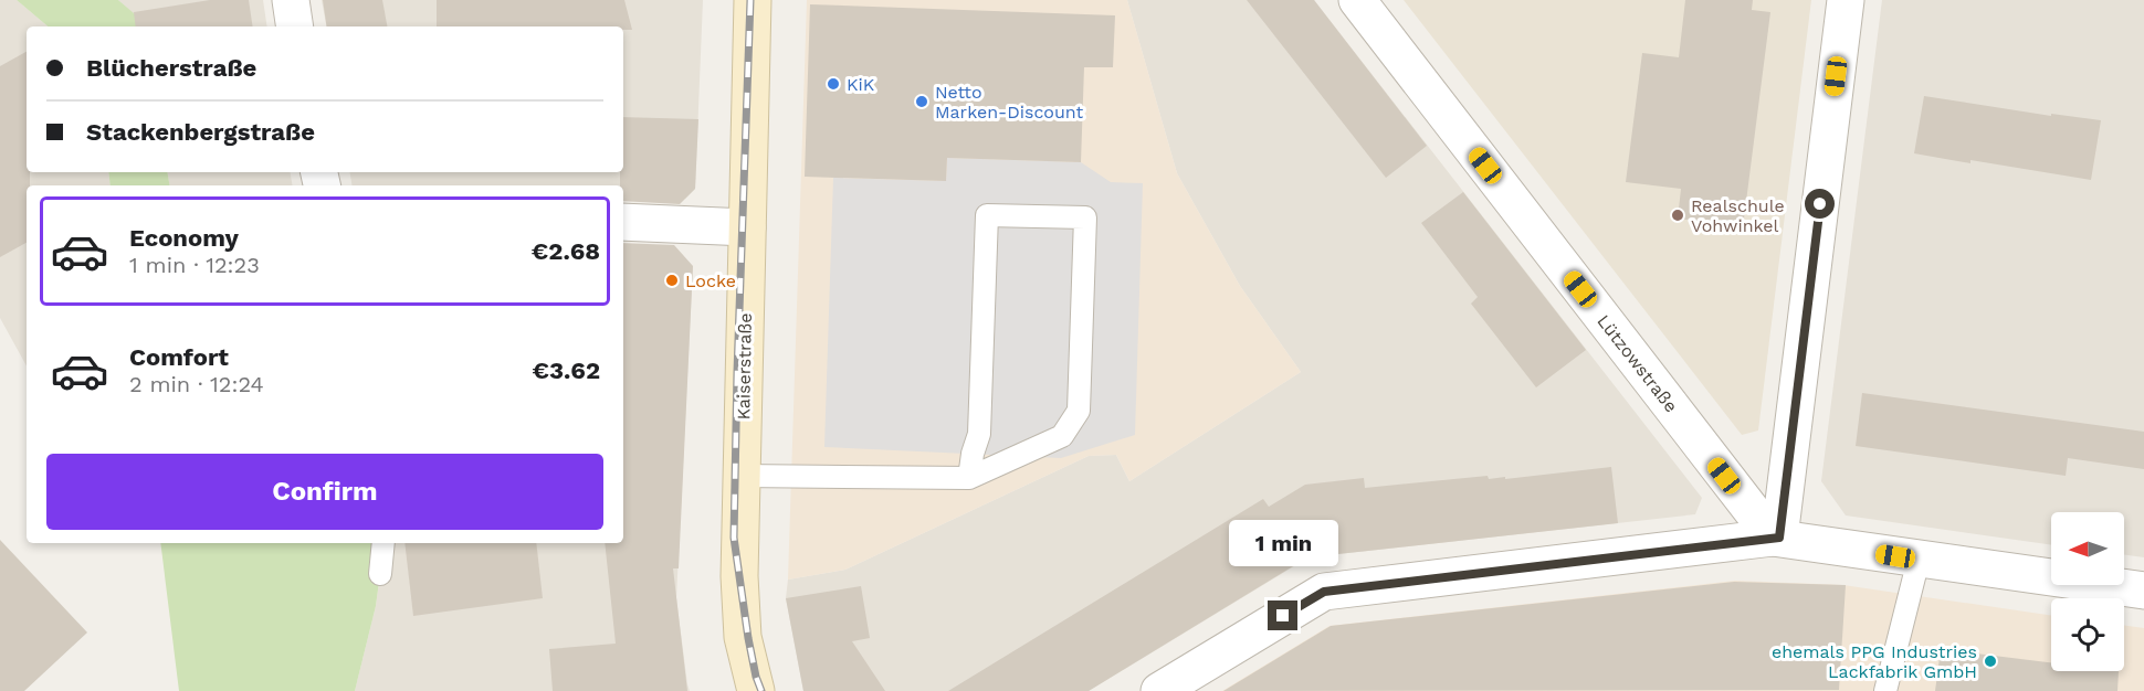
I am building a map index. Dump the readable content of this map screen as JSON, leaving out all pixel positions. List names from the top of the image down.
{
  "streets": {
    "main road": ["Kaiserstraße"],
    "street": ["Lützowstraße"]
  },
  "places": [
    "KiK",
    "Netto Marken-Discount",
    "Realschule Vohwinkel",
    "Locke",
    "ehemals PPG Industries Lackfabrik GmbH"
  ],
  "north": "left",
  "page": {
    "banner": ["Blücherstraße", "Stackenbergstraße"],
    "list": [
      {
        "name": "Economy",
        "note": "1 min · 12:23",
        "value": "€2.68"
      },
      {
        "name": "Comfort",
        "note": "2 min · 12:24",
        "value": "€3.62"
      }
    ],
    "buttons": "Confirm",
    "bubble": "1 min"
  }
}
